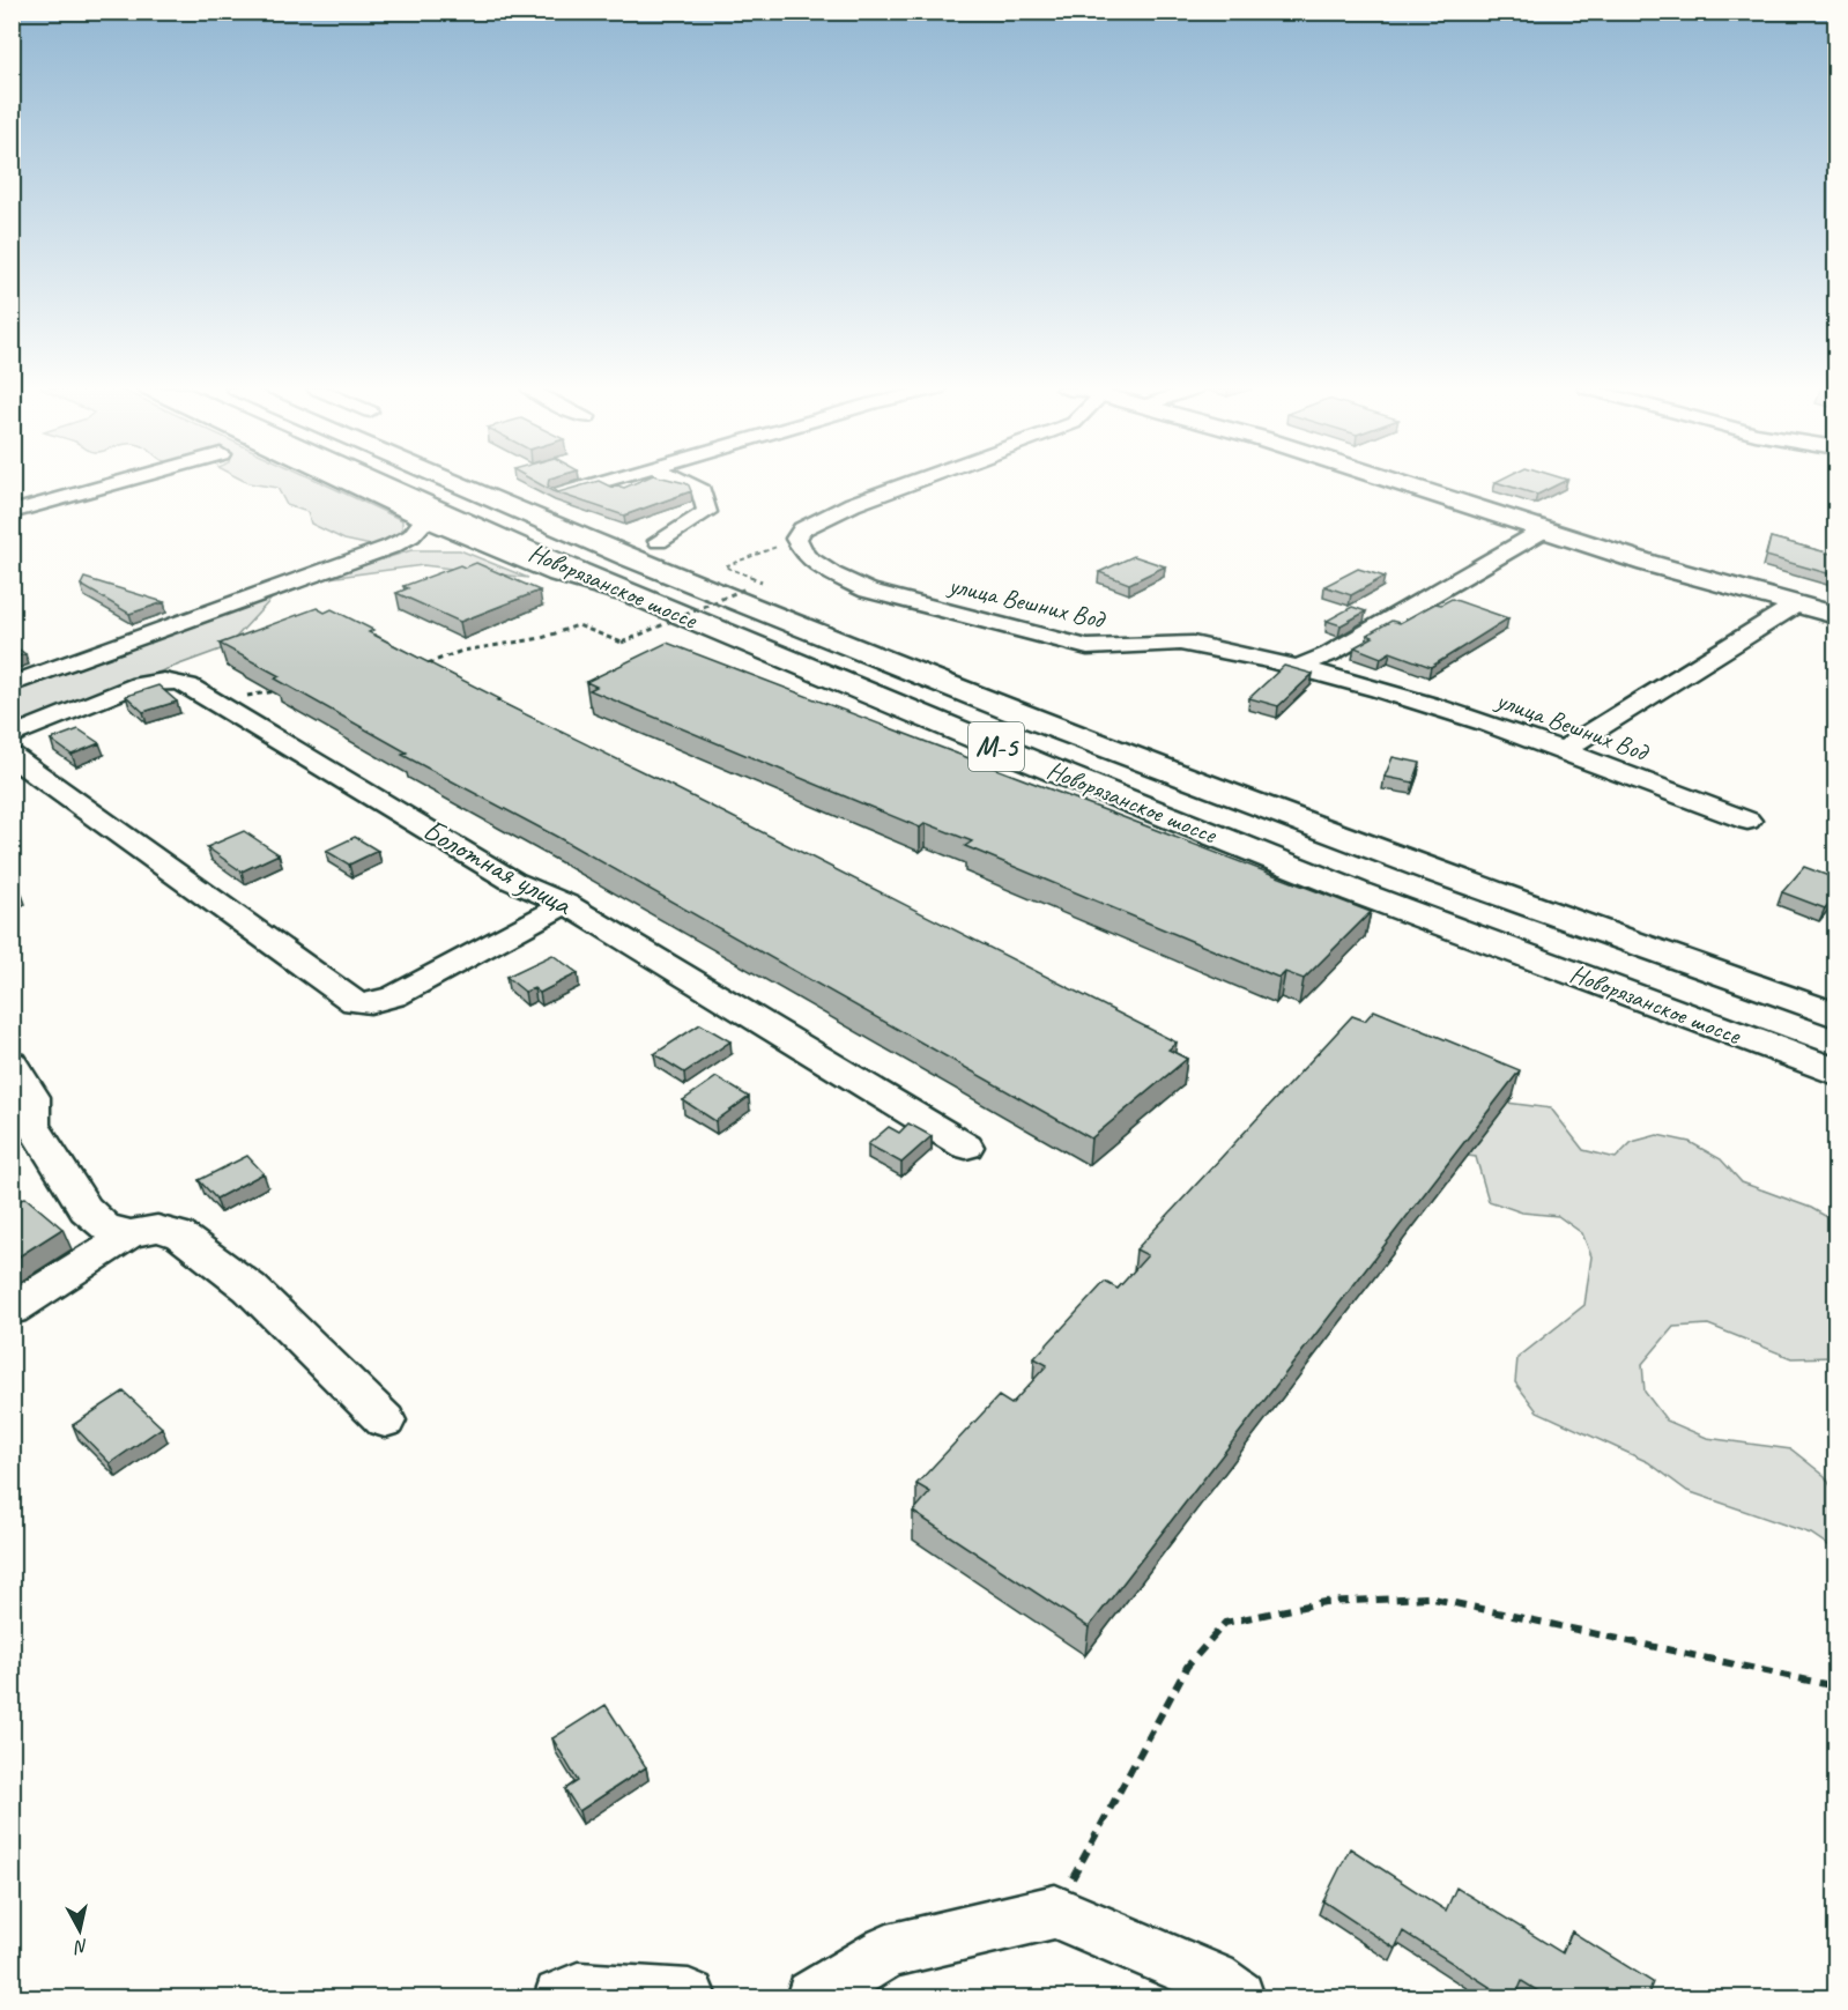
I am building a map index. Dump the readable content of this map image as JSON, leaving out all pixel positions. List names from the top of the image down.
{
  "streets": {
    "main road": ["Новорязанское шоссе", "М-5"],
    "street": ["улица Вешних Вод", "Болотная улица"]
  },
  "north": "bottom"
}
